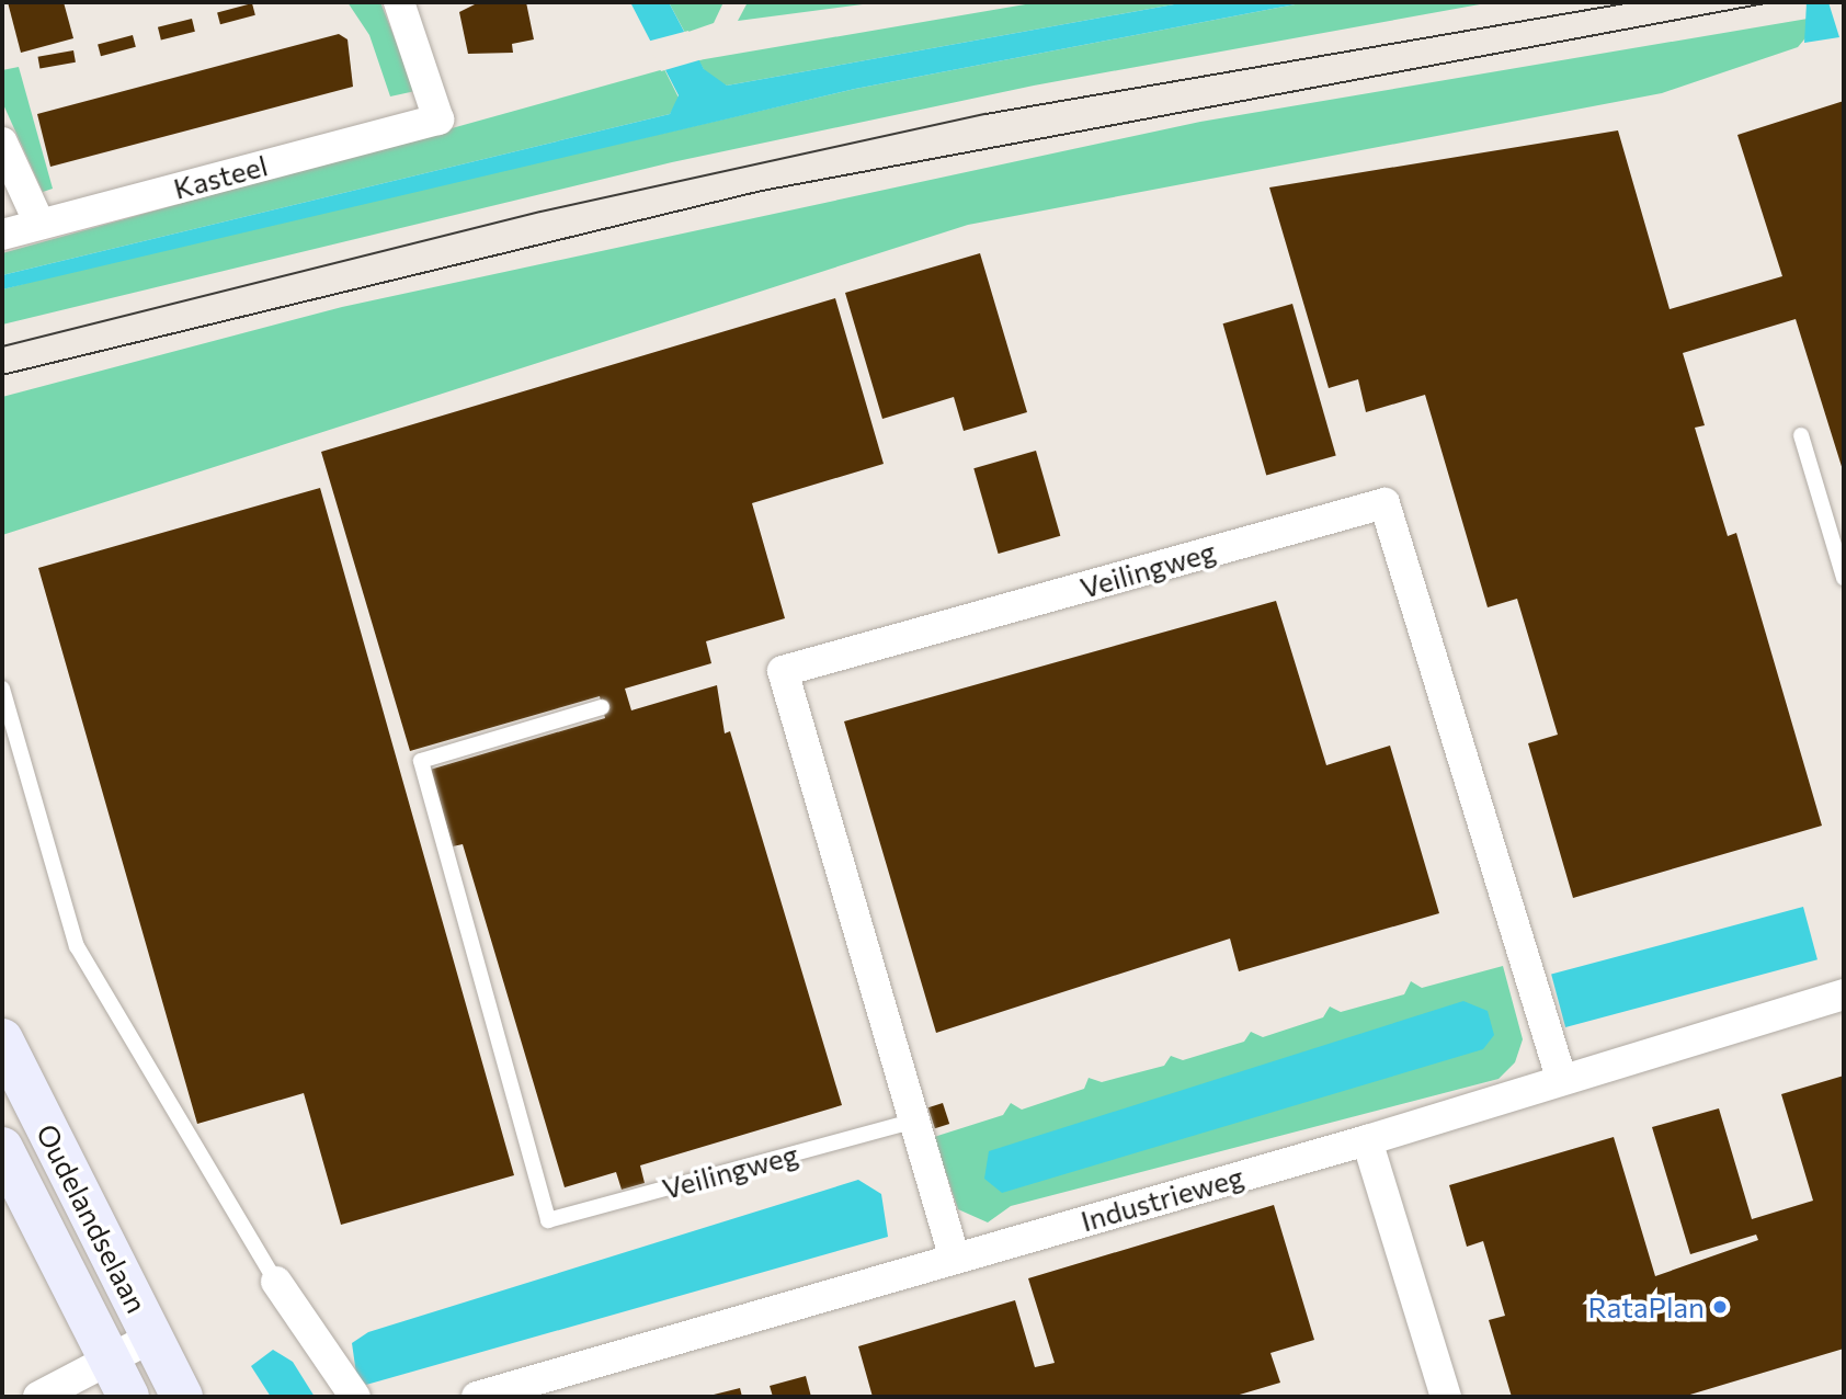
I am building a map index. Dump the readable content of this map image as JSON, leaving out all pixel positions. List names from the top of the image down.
{
  "streets": {
    "main road": ["Oudelandselaan"],
    "street": ["Kasteel", "Veilingweg", "Industrieweg"]
  },
  "crossings": [
    ["Veilingweg", "Industrieweg"]
  ],
  "places": ["RataPlan"]
}
